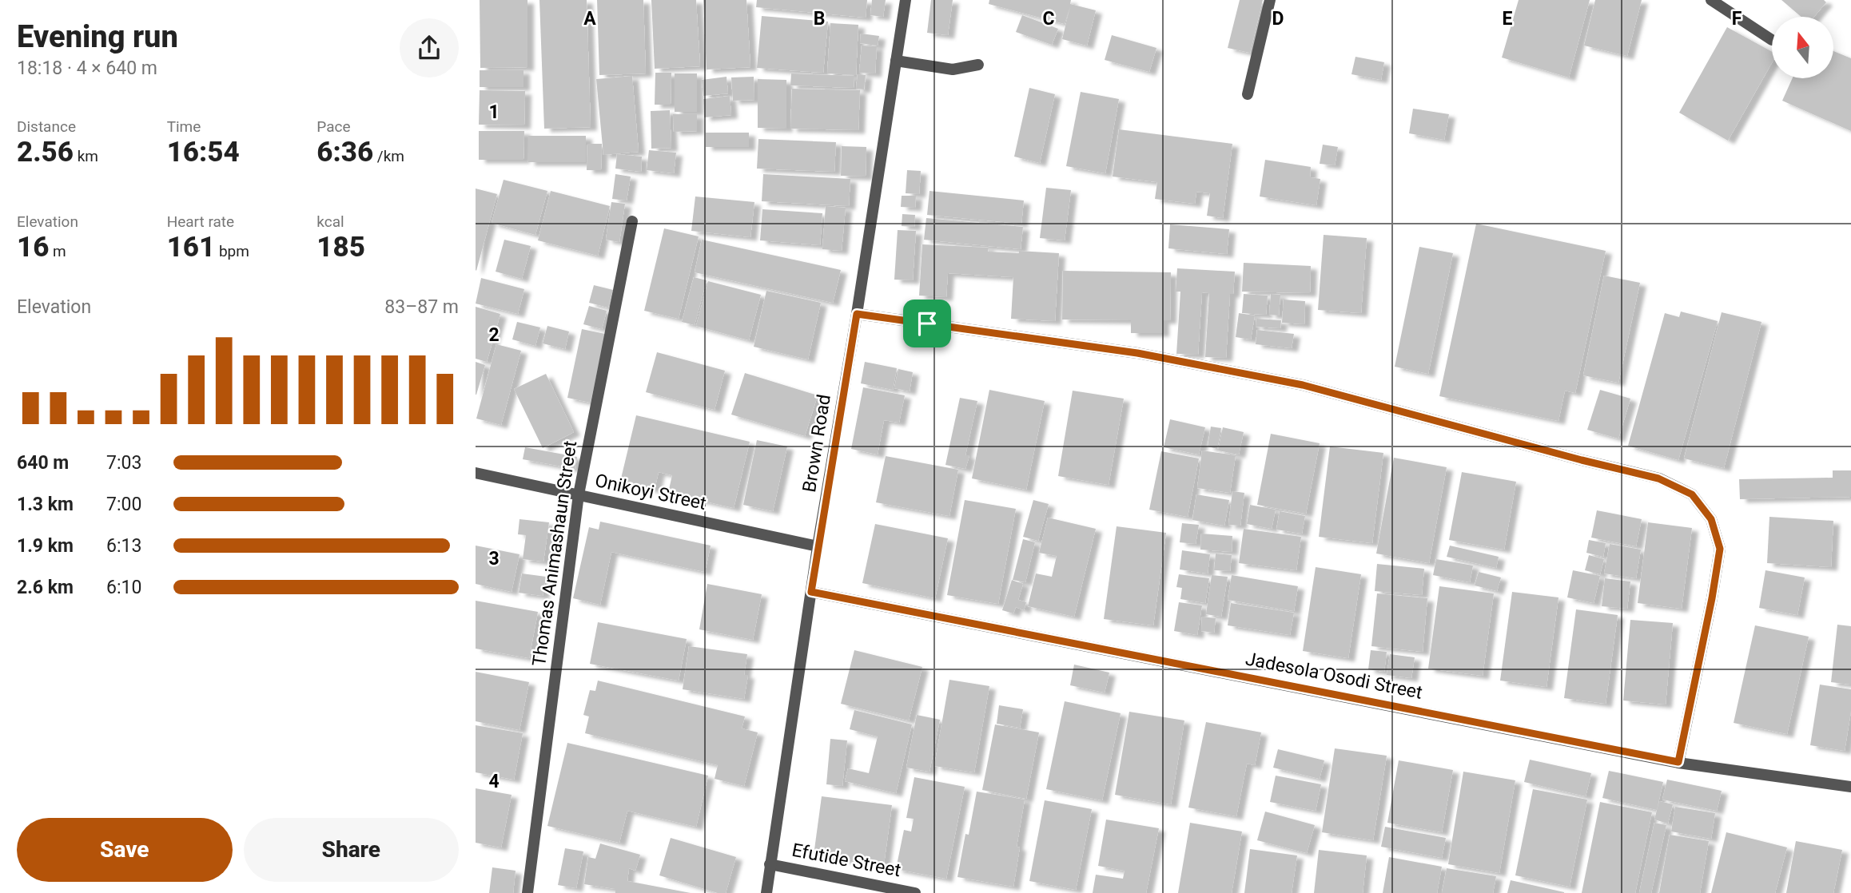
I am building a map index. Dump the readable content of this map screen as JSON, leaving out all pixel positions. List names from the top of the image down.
{
  "streets": {
    "street": [
      "Brown Road",
      "Onikoyi Street",
      "Thomas Animashaun Street",
      "Jadesola Osodi Street",
      "Efutide Street"
    ]
  },
  "crossings": [
    ["Brown Road", "Onikoyi Street"],
    ["Brown Road", "Jadesola Osodi Street"],
    ["Brown Road", "Efutide Street"],
    ["Onikoyi Street", "Thomas Animashaun Street"]
  ],
  "north": "top",
  "page": {
    "heading": ["Evening run", "18:18 · 4 × 640 m"],
    "stats": [
      ["Distance", "2.56 km"],
      ["Time", "16:54"],
      ["Pace", "6:36 /km"],
      ["Elevation", "16 m"],
      ["Heart rate", "161 bpm"],
      ["kcal", "185"]
    ],
    "chart": ["Elevation", "83–87 m"],
    "list": [
      {
        "name": "640 m",
        "note": "7:03"
      },
      {
        "name": "1.3 km",
        "note": "7:00"
      },
      {
        "name": "1.9 km",
        "note": "6:13"
      },
      {
        "name": "2.6 km",
        "note": "6:10"
      }
    ],
    "buttons": ["Save", "Share"]
  },
  "grid": {
    "columns": [
      "A",
      "B",
      "C",
      "D",
      "E",
      "F"
    ],
    "rows": [
      "1",
      "2",
      "3",
      "4"
    ]
  }
}
